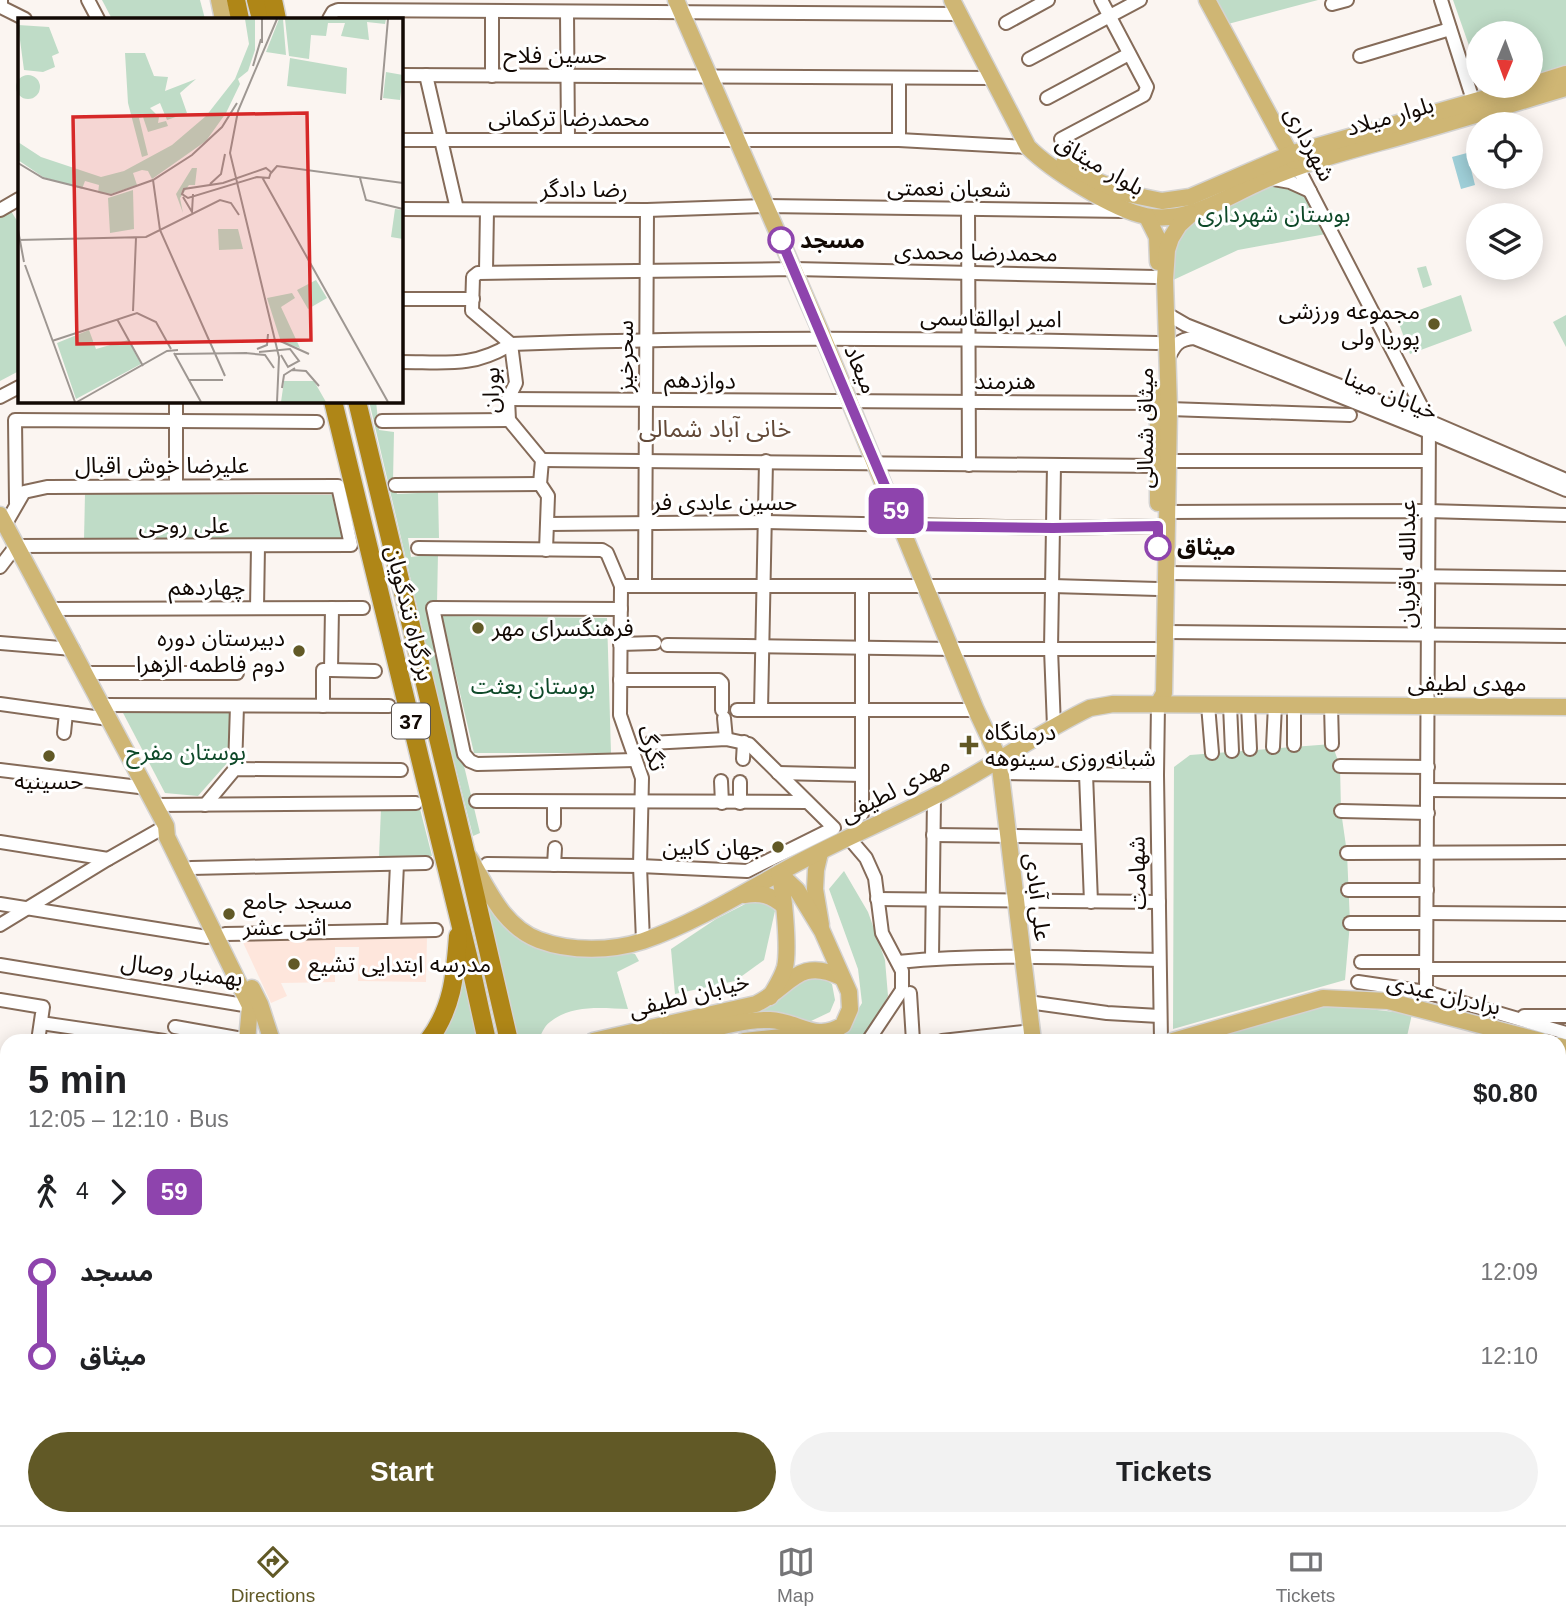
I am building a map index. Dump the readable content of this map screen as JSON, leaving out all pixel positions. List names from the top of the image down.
{
  "streets": {
    "highway": ["بزرگراه تندگویان", "37"],
    "main road": [
      "بلوار میلاد",
      "شهرداری",
      "بلوار میثاق",
      "میعاد",
      "میثاق شمالی",
      "مهدی لطیفی",
      "علی آبادی",
      "بهمنیار وصال",
      "برادران عبدی",
      "خیابان لطیفی"
    ],
    "street": [
      "حسین فلاح",
      "محمدرضا ترکمانی",
      "شعبان نعمتی",
      "رضا دادگر",
      "محمدرضا محمدی",
      "امیر ابوالقاسمی",
      "سحرخیز",
      "دوازدهم",
      "هنرمند",
      "بوران",
      "خیابان مینا",
      "علیرضا خوش اقبال",
      "حسین عابدی‌ فر",
      "علی روحی",
      "عبدالله باقریان",
      "چهاردهم",
      "تگرگ",
      "شهامت"
    ]
  },
  "crossings": [
    ["حسین فلاح", "بلوار میثاق"],
    ["حسین فلاح", "میعاد"],
    ["بلوار میلاد", "شهرداری"],
    ["بلوار میلاد", "بلوار میثاق"],
    ["بلوار میلاد", "میثاق شمالی"],
    ["محمدرضا ترکمانی", "بلوار میثاق"],
    ["محمدرضا ترکمانی", "میعاد"],
    ["شهرداری", "خیابان مینا"],
    ["شهرداری", "عبدالله باقریان"],
    ["بلوار میثاق", "شعبان نعمتی"],
    ["بلوار میثاق", "میثاق شمالی"],
    ["شعبان نعمتی", "رضا دادگر"],
    ["شعبان نعمتی", "میعاد"],
    ["شعبان نعمتی", "میثاق شمالی"],
    ["رضا دادگر", "سحرخیز"],
    ["رضا دادگر", "میعاد"],
    ["محمدرضا محمدی", "سحرخیز"],
    ["محمدرضا محمدی", "میعاد"],
    ["محمدرضا محمدی", "میثاق شمالی"],
    ["امیر ابوالقاسمی", "سحرخیز"],
    ["امیر ابوالقاسمی", "میعاد"],
    ["امیر ابوالقاسمی", "بوران"],
    ["امیر ابوالقاسمی", "میثاق شمالی"],
    ["سحرخیز", "دوازدهم"],
    ["سحرخیز", "حسین عابدی‌ فر"],
    ["میعاد", "دوازدهم"],
    ["میعاد", "هنرمند"],
    ["میعاد", "حسین عابدی‌ فر"],
    ["میعاد", "مهدی لطیفی"],
    ["میعاد", "علی آبادی"],
    ["دوازدهم", "هنرمند"],
    ["دوازدهم", "بوران"],
    ["هنرمند", "میثاق شمالی"],
    ["خیابان مینا", "میثاق شمالی"],
    ["خیابان مینا", "عبدالله باقریان"],
    ["میثاق شمالی", "حسین عابدی‌ فر"],
    ["میثاق شمالی", "مهدی لطیفی"],
    ["میثاق شمالی", "شهامت"],
    ["علیرضا خوش اقبال", "علی روحی"],
    ["علیرضا خوش اقبال", "بهمنیار وصال"],
    ["علی روحی", "بهمنیار وصال"],
    ["عبدالله باقریان", "مهدی لطیفی"],
    ["چهاردهم", "بهمنیار وصال"],
    ["بزرگراه تندگویان", "مهدی لطیفی"],
    ["مهدی لطیفی", "تگرگ"],
    ["مهدی لطیفی", "شهامت"],
    ["مهدی لطیفی", "علی آبادی"]
  ],
  "districts": ["خانی آباد شمالی"],
  "parks": ["بوستان شهرداری", "بوستان بعثت", "بوستان مفرح"],
  "places": {
    "other": [
      "مسجد",
      "مجموعه ورزشی پوریا ولی",
      "میثاق",
      "فرهنگسرای مهر",
      "دبیرستان دوره دوم فاطمه الزهرا",
      "حسینیه",
      "جهان کابین",
      "مسجد جامع اثنی عشر",
      "مدرسه ابتدایی تشیع"
    ],
    "health": ["درمانگاه شبانه‌روزی سینوهه"]
  },
  "lines": ["bus line 59"],
  "north": "bottom",
  "page": {
    "on_map": "59",
    "heading": ["5 min", "12:05 – 12:10 · Bus", "$0.80"],
    "legs": ["4", "59"],
    "list": [
      {
        "name": "مسجد",
        "value": "12:09"
      },
      {
        "name": "میثاق",
        "value": "12:10"
      }
    ],
    "buttons": ["Start", "Tickets"],
    "tabs": ["Directions", "Map", "Tickets"]
  }
}
